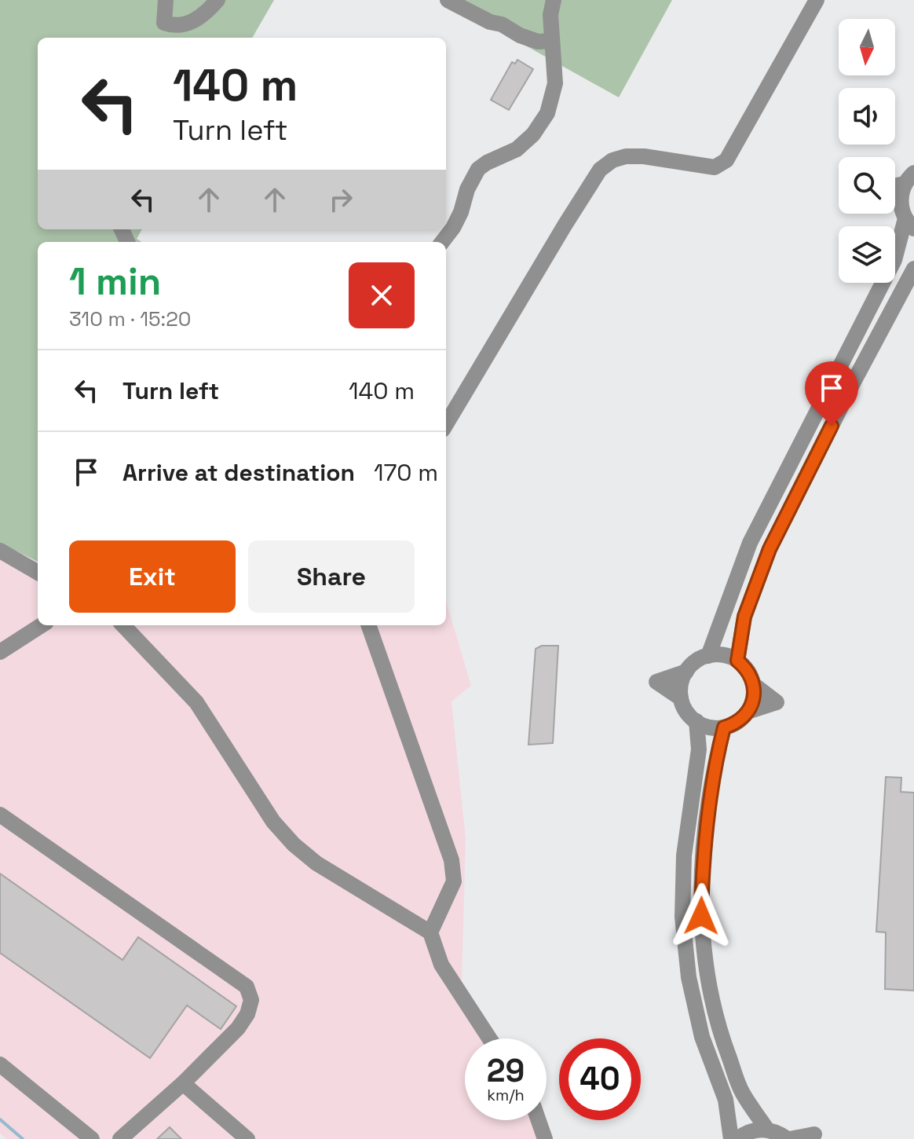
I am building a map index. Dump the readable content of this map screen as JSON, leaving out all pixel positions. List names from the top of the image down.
{
  "north": "bottom",
  "page": {
    "turn": ["140 m", "Turn left"],
    "heading": ["1 min", "310 m · 15:20"],
    "list": [
      {
        "name": "Turn left",
        "value": "140 m"
      },
      {
        "name": "Arrive at destination",
        "value": "170 m"
      }
    ],
    "buttons": ["Exit", "Share"],
    "speed": "29 km/h",
    "limit": "40"
  }
}
